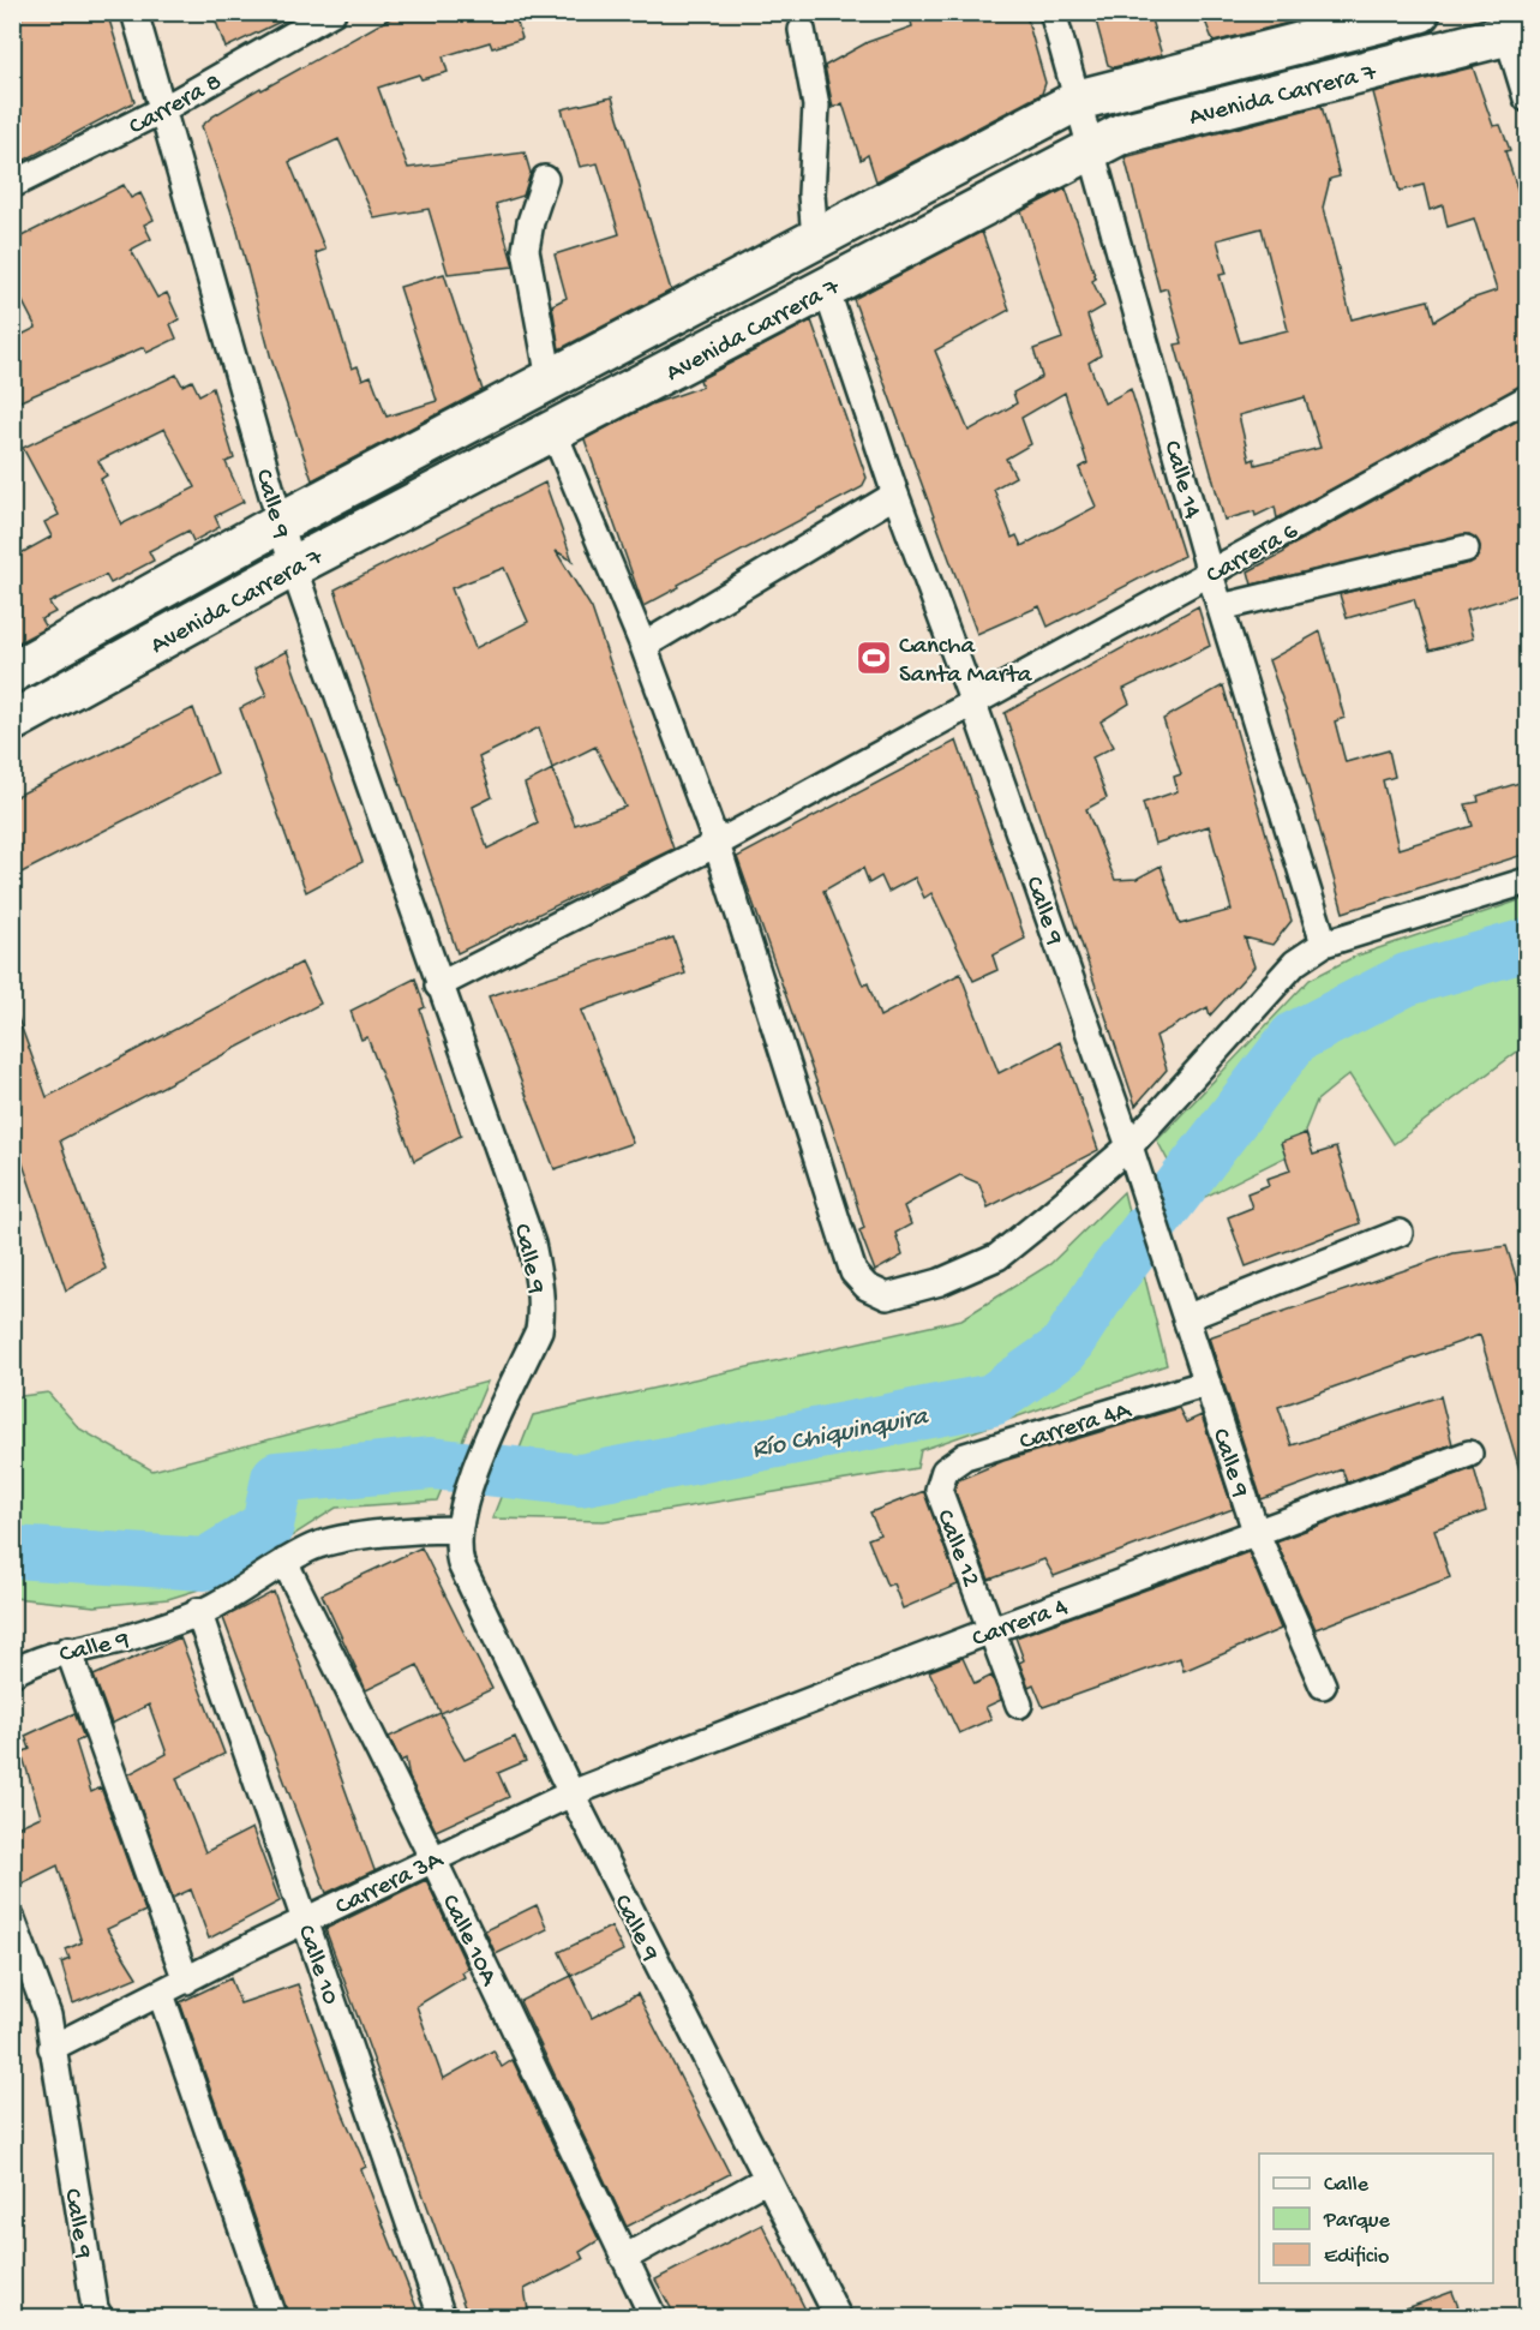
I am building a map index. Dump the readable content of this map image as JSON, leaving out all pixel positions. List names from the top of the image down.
{
  "streets": {
    "main road": ["Avenida Carrera 7"],
    "street": [
      "Carrera 8",
      "Calle 14",
      "Calle 9",
      "Carrera 6",
      "Carrera 4A",
      "Calle 12",
      "Carrera 4",
      "Carrera 3A",
      "Calle 10A",
      "Calle 10"
    ]
  },
  "crossings": [
    ["Avenida Carrera 7", "Calle 14"],
    ["Avenida Carrera 7", "Calle 9"],
    ["Carrera 8", "Calle 9"],
    ["Calle 14", "Carrera 6"],
    ["Calle 9", "Carrera 6"],
    ["Calle 9", "Carrera 4A"],
    ["Calle 9", "Carrera 4"],
    ["Calle 9", "Carrera 3A"],
    ["Calle 9", "Calle 10A"],
    ["Calle 9", "Calle 10"],
    ["Carrera 4A", "Calle 12"],
    ["Calle 12", "Carrera 4"],
    ["Carrera 4", "Carrera 3A"],
    ["Carrera 3A", "Calle 10A"],
    ["Carrera 3A", "Calle 10"]
  ],
  "water": ["Río Chiquinquira"],
  "places": {
    "sports": ["Cancha Santa Marta"]
  },
  "legend": ["Calle", "Parque", "Edificio"]
}
